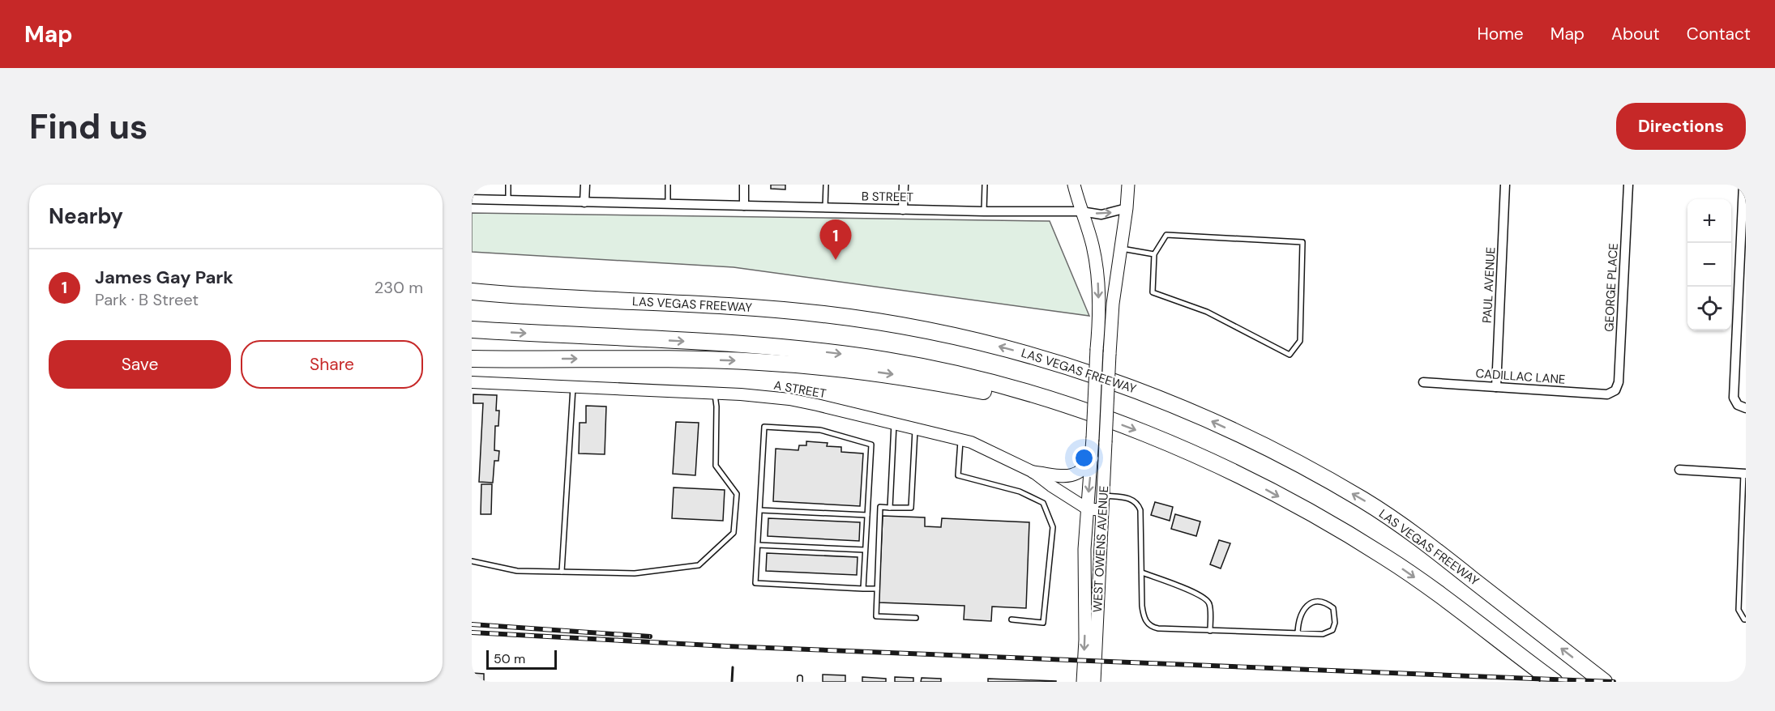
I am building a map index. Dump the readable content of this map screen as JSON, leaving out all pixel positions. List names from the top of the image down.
{
  "streets": {
    "highway": ["LAS VEGAS FREEWAY"],
    "main road": ["WEST OWENS AVENUE"],
    "street": [
      "B STREET",
      "PAUL AVENUE",
      "GEORGE PLACE",
      "CADILLAC LANE",
      "A STREET"
    ]
  },
  "crossings": [
    ["B STREET", "WEST OWENS AVENUE"],
    ["PAUL AVENUE", "CADILLAC LANE"],
    ["GEORGE PLACE", "CADILLAC LANE"],
    ["A STREET", "WEST OWENS AVENUE"]
  ],
  "scale_bar": "50 m",
  "page": {
    "header": "Map",
    "nav": [
      "Home",
      "Map",
      "About",
      "Contact"
    ],
    "buttons": [
      "Directions",
      ["Save", "Share"]
    ],
    "title": "Find us",
    "heading": "Nearby",
    "map_buttons": ["+", "−"],
    "pins": "1",
    "list": [
      {
        "mark": "1",
        "name": "James Gay Park",
        "note": "Park · B Street",
        "value": "230 m"
      }
    ],
    "scale": "50 m"
  }
}
